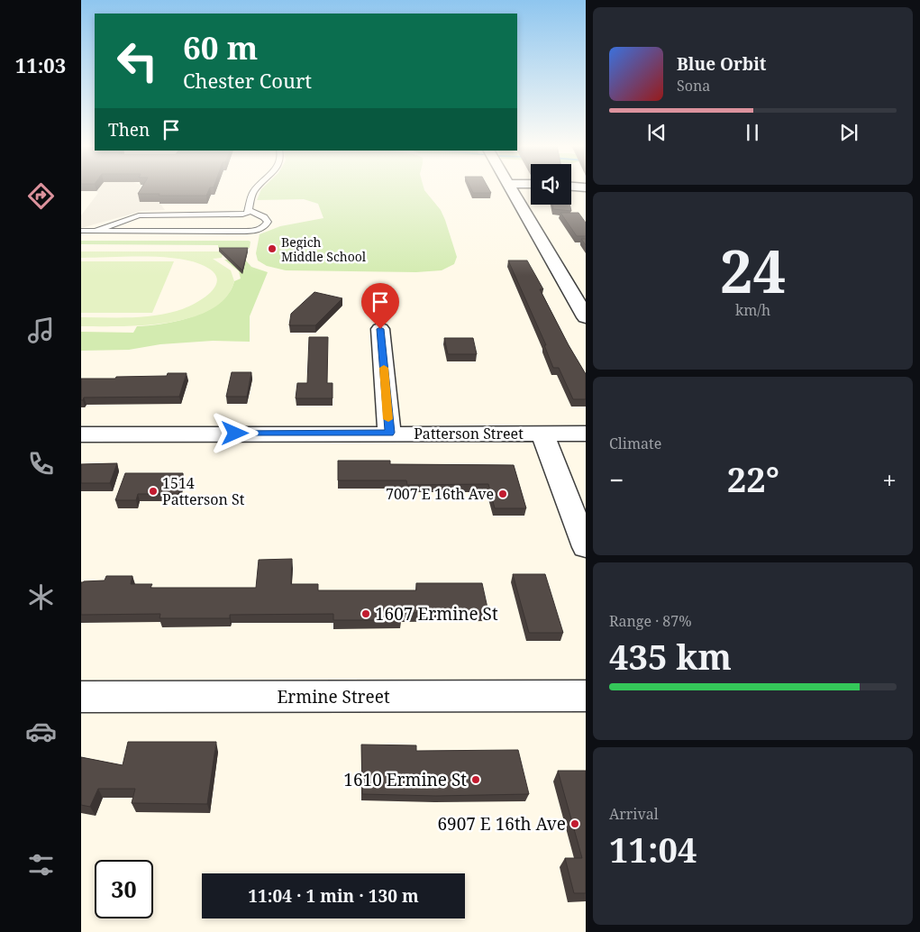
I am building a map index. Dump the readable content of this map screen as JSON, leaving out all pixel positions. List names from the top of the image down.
{
  "streets": {
    "street": ["Patterson Street", "Ermine Street"]
  },
  "places": [
    "Begich Middle School",
    "1514 Patterson St",
    "7007 E 16th Ave",
    "1607 Ermine St",
    "1610 Ermine St",
    "6907 E 16th Ave"
  ],
  "page": {
    "tabs": "11:03",
    "turn": ["60 m", "Chester Court"],
    "song": ["Blue Orbit", "Sona"],
    "then": "Then",
    "tile": [
      ["24", "km/h"],
      "Climate",
      ["Range · 87%", "435 km"],
      ["Arrival", "11:04"]
    ],
    "heat": ["−", "22°", "+"],
    "limit": "30",
    "trip": "11:04 · 1 min · 130 m"
  }
}
